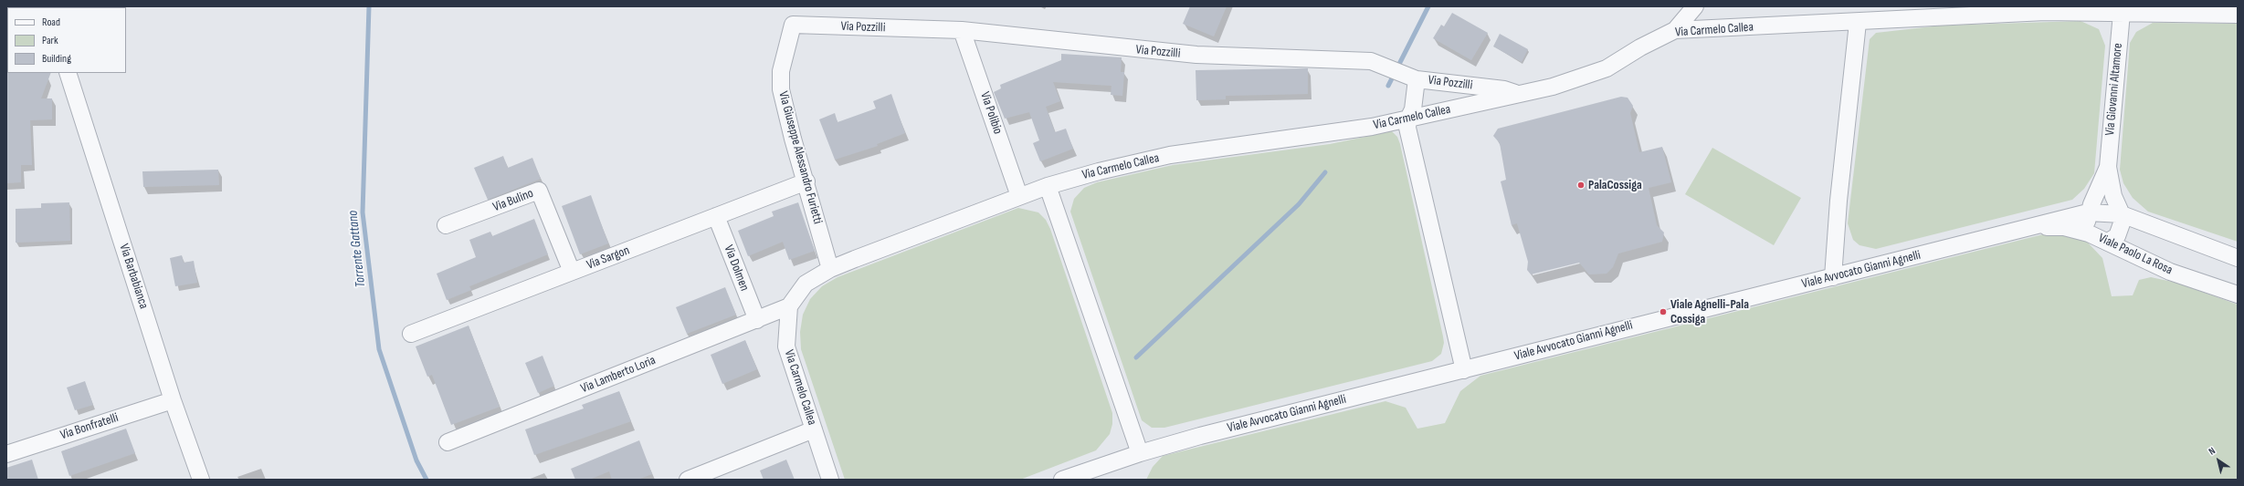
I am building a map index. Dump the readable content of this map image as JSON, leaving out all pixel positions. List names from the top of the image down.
{
  "streets": {
    "street": [
      "Via Pozzilli",
      "Via Carmelo Callea",
      "Via Giovanni Altamore",
      "Via Polibio",
      "Via Giuseppe Alessandro Furietti",
      "Via Bulino",
      "Viale Paolo La Rosa",
      "Via Sargon",
      "Via Dolmen",
      "Viale Avvocato Gianni Agnelli",
      "Via Barbabianca",
      "Via Lamberto Loria",
      "Via Bonfratelli"
    ]
  },
  "crossings": [
    ["Via Pozzilli", "Via Carmelo Callea"],
    ["Via Pozzilli", "Via Polibio"],
    ["Via Pozzilli", "Via Giuseppe Alessandro Furietti"],
    ["Via Carmelo Callea", "Via Giovanni Altamore"],
    ["Via Carmelo Callea", "Via Polibio"],
    ["Via Carmelo Callea", "Via Giuseppe Alessandro Furietti"],
    ["Via Carmelo Callea", "Via Lamberto Loria"],
    ["Via Giovanni Altamore", "Viale Avvocato Gianni Agnelli"],
    ["Via Giuseppe Alessandro Furietti", "Via Sargon"],
    ["Via Bulino", "Via Sargon"],
    ["Viale Paolo La Rosa", "Viale Avvocato Gianni Agnelli"],
    ["Via Sargon", "Via Dolmen"],
    ["Via Dolmen", "Via Lamberto Loria"],
    ["Via Barbabianca", "Via Bonfratelli"]
  ],
  "water": ["Torrente Gattano"],
  "places": ["PalaCossiga", "Viale Agnelli-Pala Cossiga"],
  "legend": ["Road", "Park", "Building"],
  "north": "top left"
}
